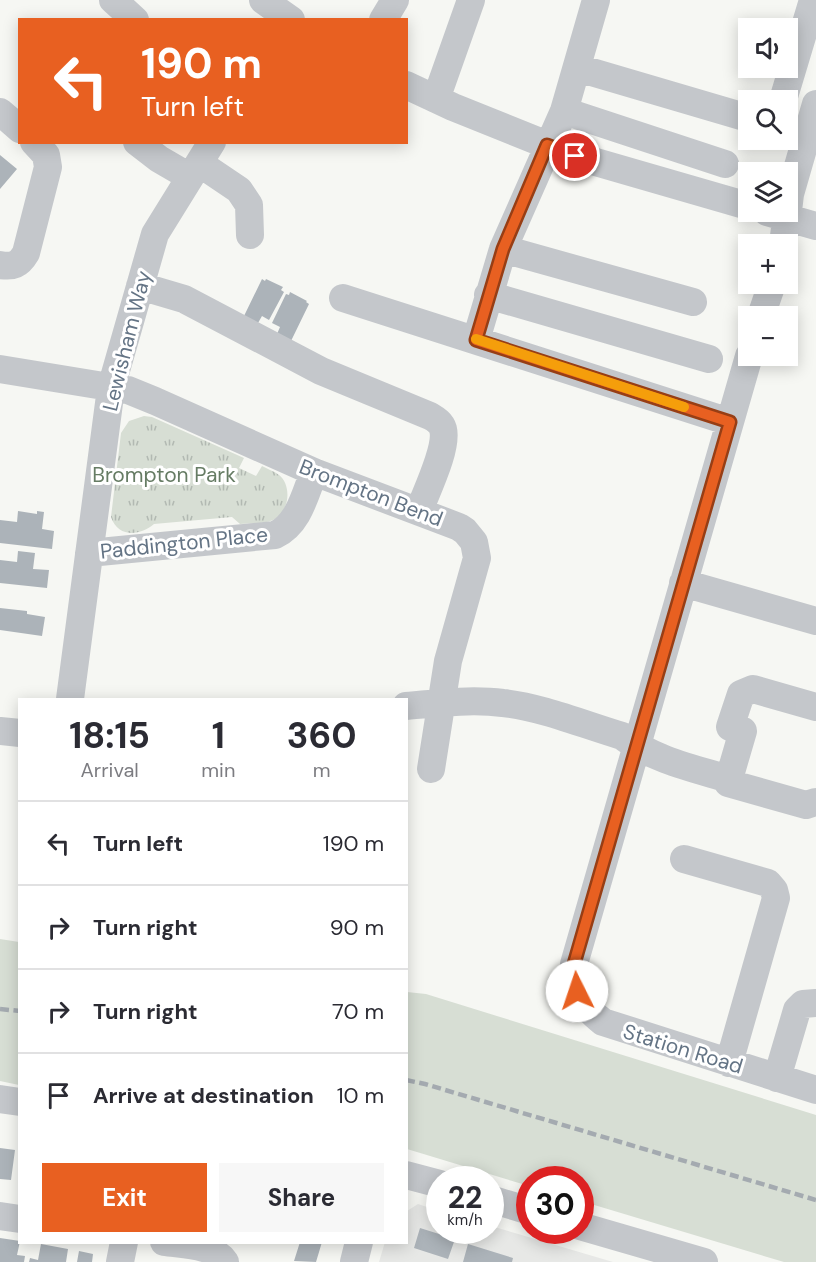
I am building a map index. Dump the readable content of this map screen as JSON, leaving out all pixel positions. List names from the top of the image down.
{
  "streets": {
    "street": [
      "Lewisham Way",
      "Brompton Bend",
      "Paddington Place",
      "Station Road"
    ]
  },
  "crossings": [
    ["Lewisham Way", "Brompton Bend"],
    ["Lewisham Way", "Paddington Place"],
    ["Brompton Bend", "Paddington Place"]
  ],
  "parks": ["Brompton Park"],
  "page": {
    "map_buttons": ["+", "−"],
    "turn": ["190 m", "Turn left"],
    "eta": [
      "18:15",
      "Arrival",
      "1",
      "min",
      "360",
      "m"
    ],
    "list": [
      {
        "name": "Turn left",
        "value": "190 m"
      },
      {
        "name": "Turn right",
        "value": "90 m"
      },
      {
        "name": "Turn right",
        "value": "70 m"
      },
      {
        "name": "Arrive at destination",
        "value": "10 m"
      }
    ],
    "buttons": ["Exit", "Share"],
    "speed": "22 km/h",
    "limit": "30"
  }
}
